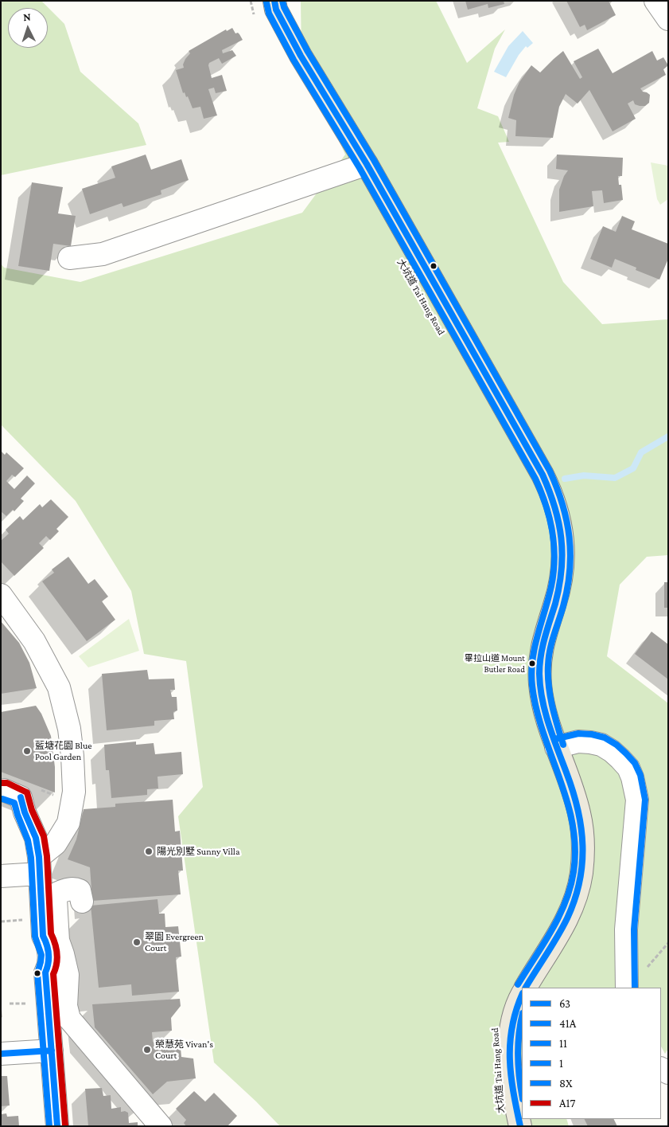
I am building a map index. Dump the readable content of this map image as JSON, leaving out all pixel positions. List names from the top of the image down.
{
  "streets": {
    "main road": ["大坑道 Tai Hang Road"]
  },
  "places": [
    "畢拉山道 Mount Butler Road",
    "藍塘花園 Blue Pool Garden",
    "陽光別墅 Sunny Villa",
    "翠園 Evergreen Court",
    "榮慧苑 Vivan's Court"
  ],
  "lines": [
    "transit line 63",
    "transit line 11",
    "transit line 41A",
    "transit line A17",
    "transit line 1",
    "transit line 8X"
  ],
  "legend": [
    "63",
    "41A",
    "11",
    "1",
    "8X",
    "A17"
  ],
  "north": "top"
}
